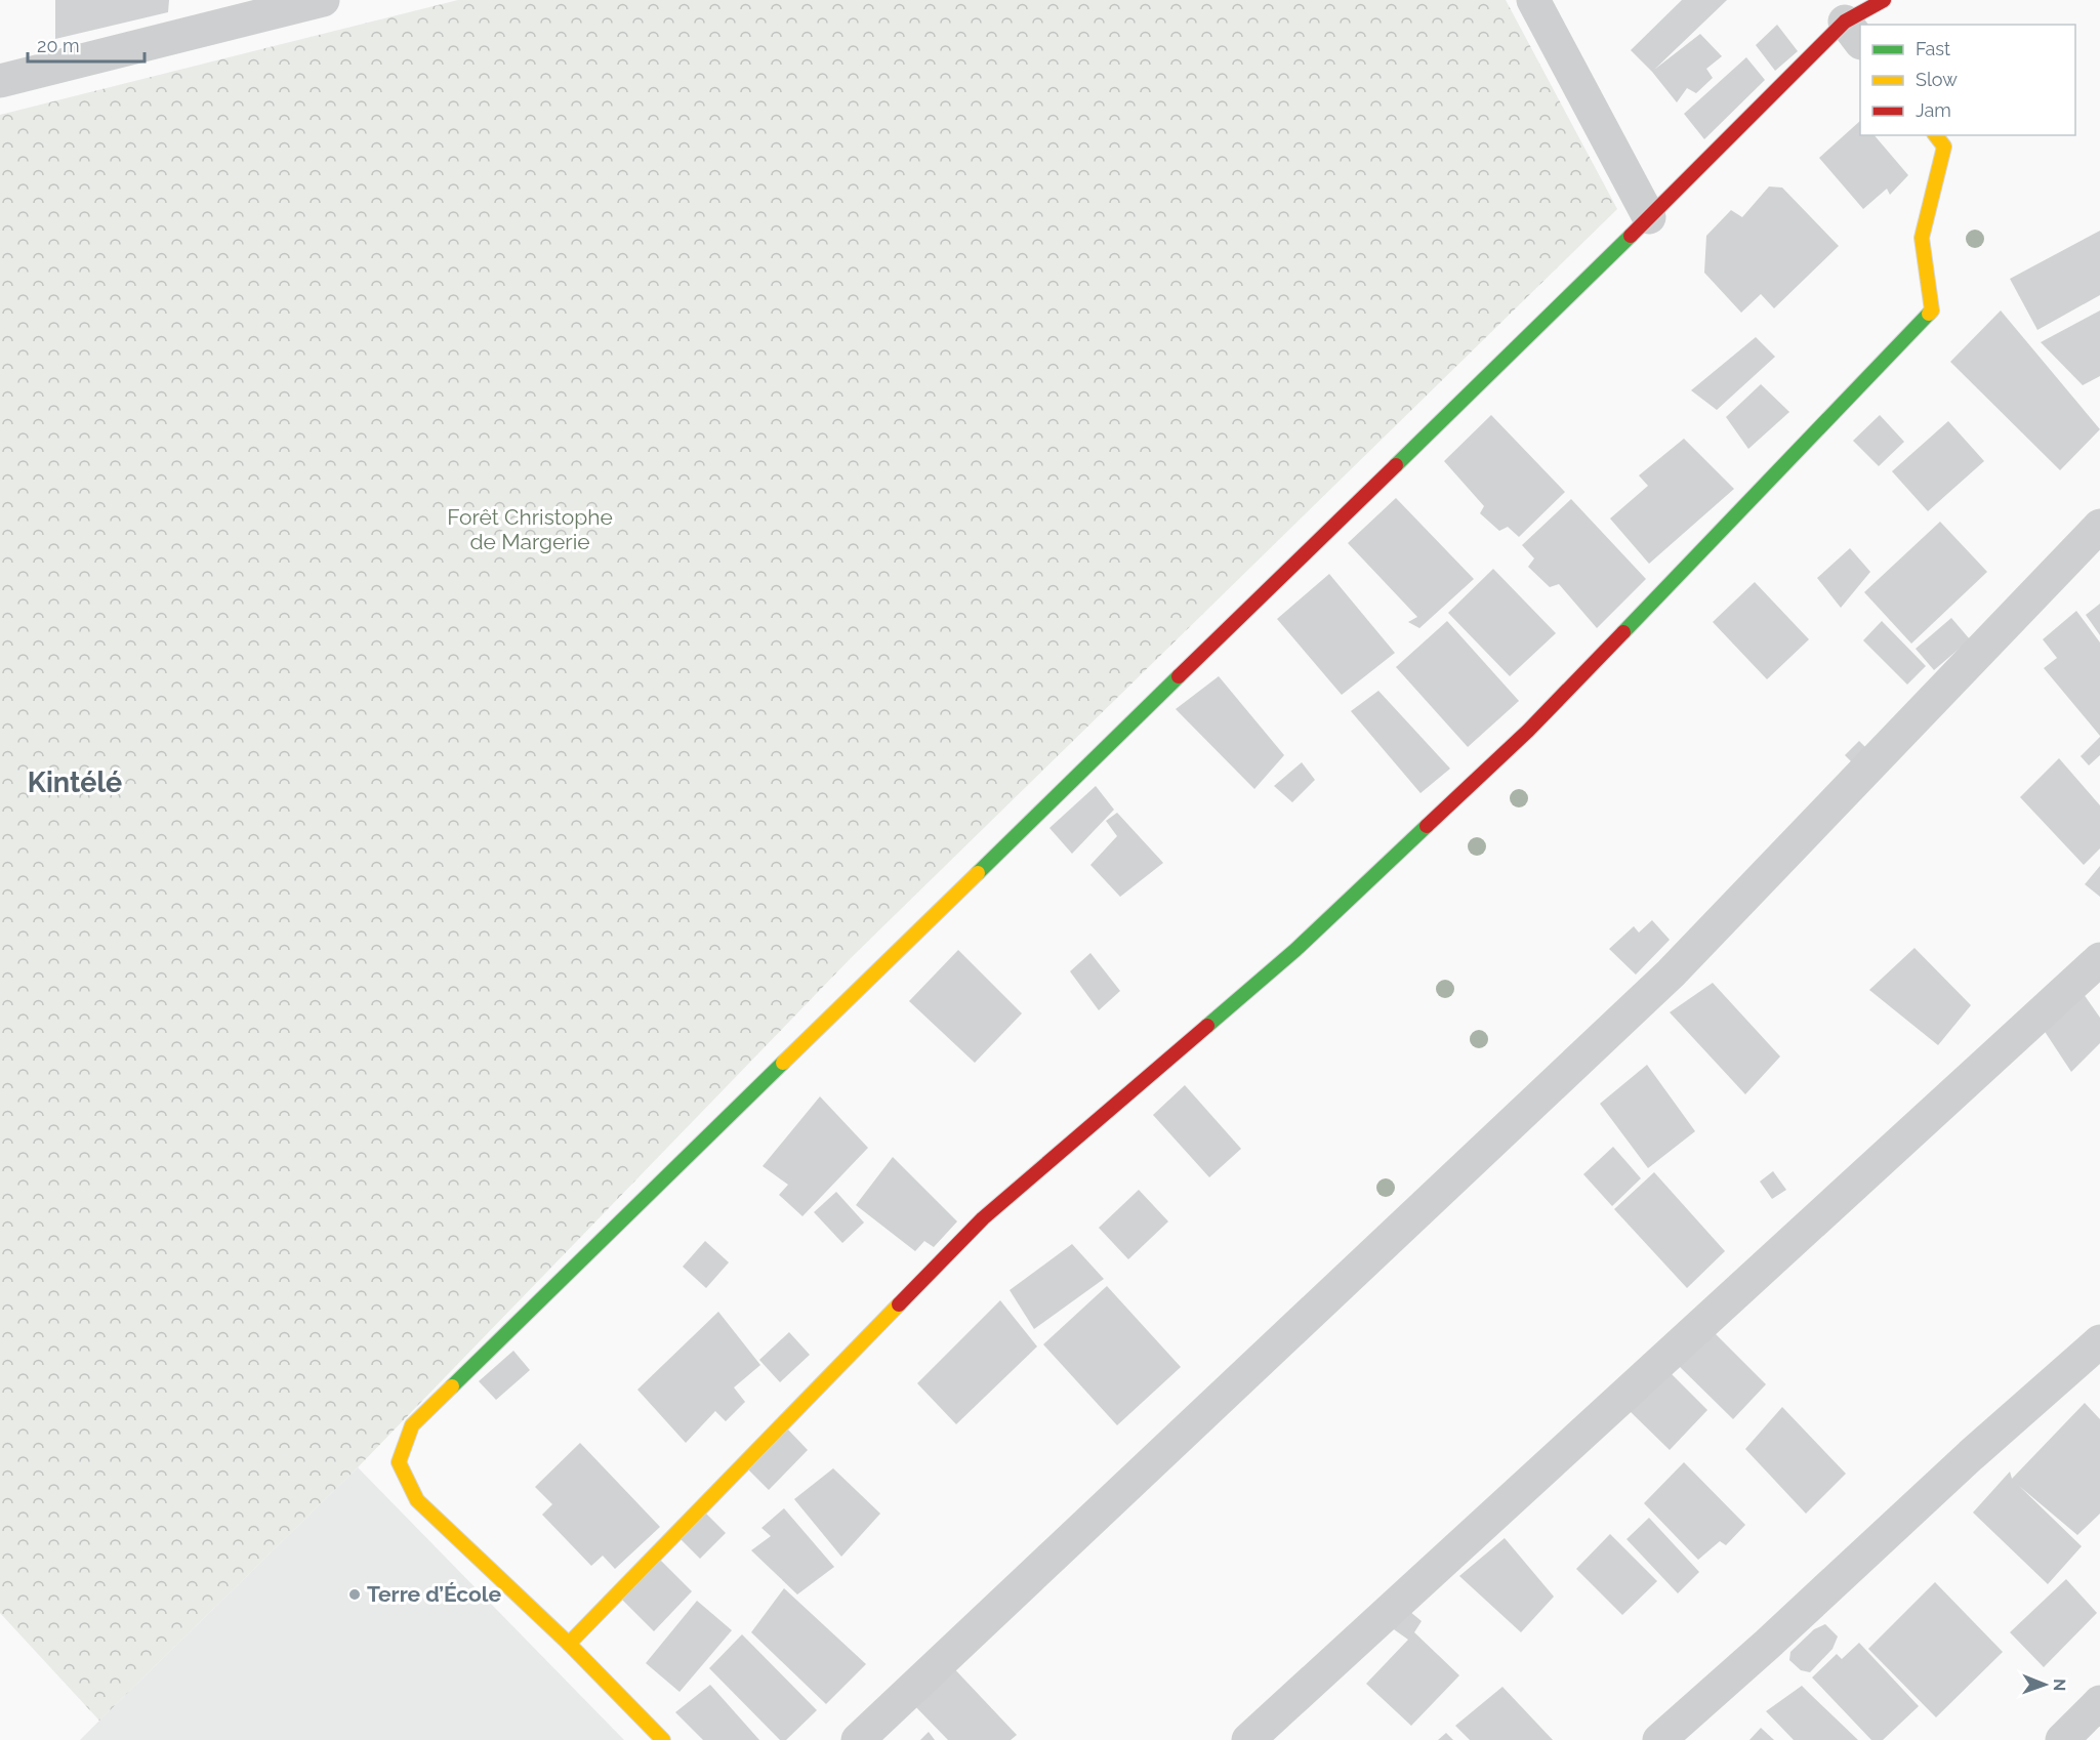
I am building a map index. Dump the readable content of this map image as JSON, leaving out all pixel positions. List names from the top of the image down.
{
  "districts": ["Kintélé"],
  "parks": ["Forêt Christophe de Margerie"],
  "places": ["Terre d’École"],
  "legend": ["Fast", "Slow", "Jam"],
  "scale_bar": "20 m",
  "north": "right"
}
